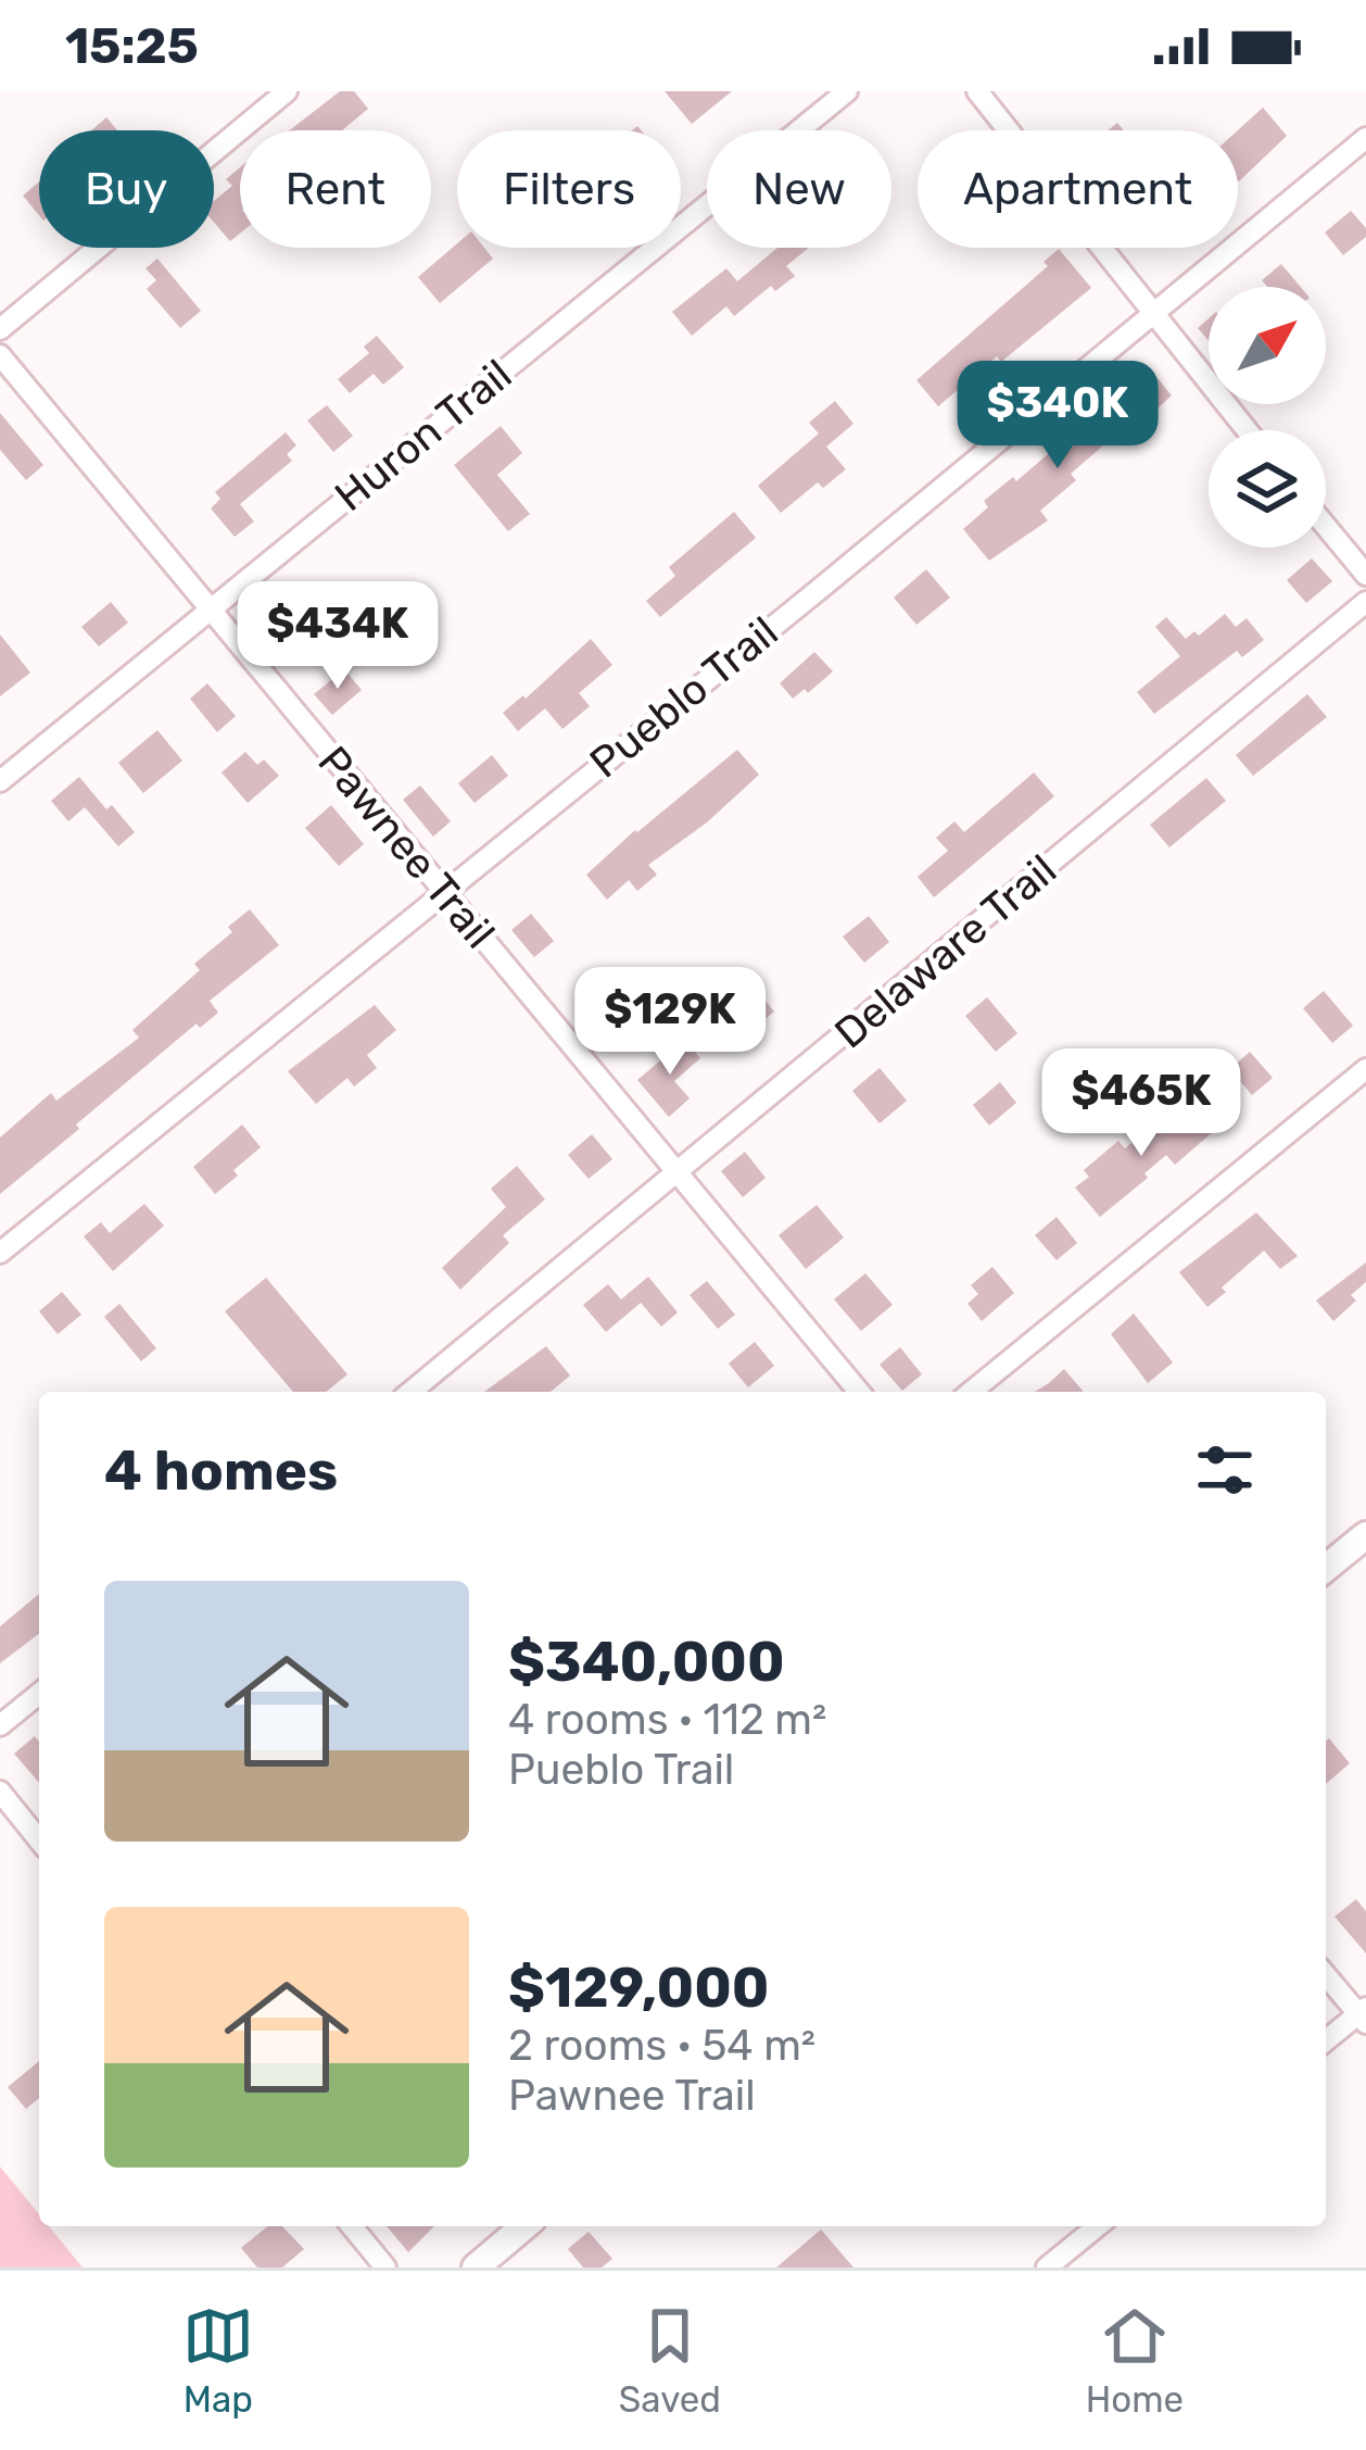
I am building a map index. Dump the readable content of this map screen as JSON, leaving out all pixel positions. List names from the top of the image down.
{
  "streets": {
    "street": [
      "Huron Trail",
      "Pueblo Trail",
      "Pawnee Trail",
      "Delaware Trail"
    ]
  },
  "crossings": [
    ["Huron Trail", "Pawnee Trail"],
    ["Pueblo Trail", "Pawnee Trail"],
    ["Pawnee Trail", "Delaware Trail"]
  ],
  "north": "top right",
  "page": {
    "status": "15:25",
    "chip": [
      "Buy",
      "Rent",
      "Filters",
      "New",
      "Apartment"
    ],
    "price": [
      "$340K",
      "$434K",
      "$129K",
      "$465K"
    ],
    "heading": "4 homes",
    "list": [
      {
        "name": "$340,000",
        "note": "4 rooms · 112 m² · Pueblo Trail"
      },
      {
        "name": "$129,000",
        "note": "2 rooms · 54 m² · Pawnee Trail"
      }
    ],
    "tabs": ["Map", "Saved", "Home"]
  }
}
